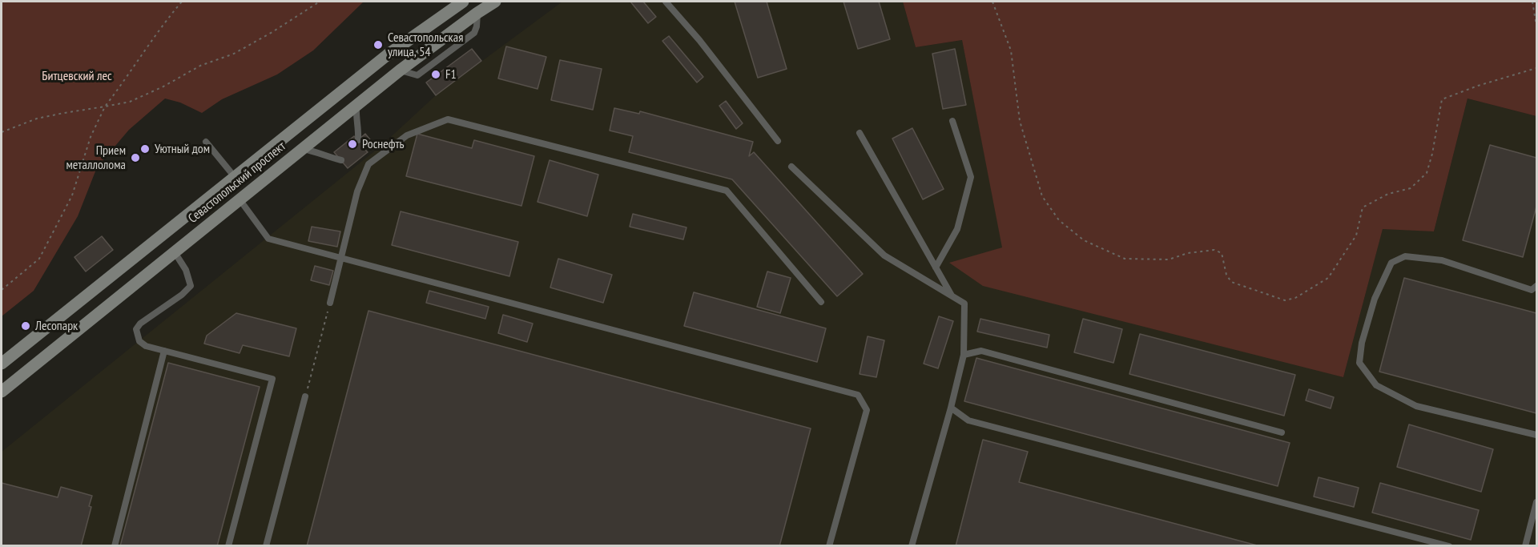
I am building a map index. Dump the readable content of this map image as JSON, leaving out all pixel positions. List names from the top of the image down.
{
  "streets": {
    "main road": ["Севастопольский проспект"]
  },
  "parks": ["Битцевский лес"],
  "places": [
    "Севастопольская улица, 54",
    "F1",
    "Роснефть",
    "Уютный дом",
    "Прием металлолома",
    "Лесопарк"
  ]
}
